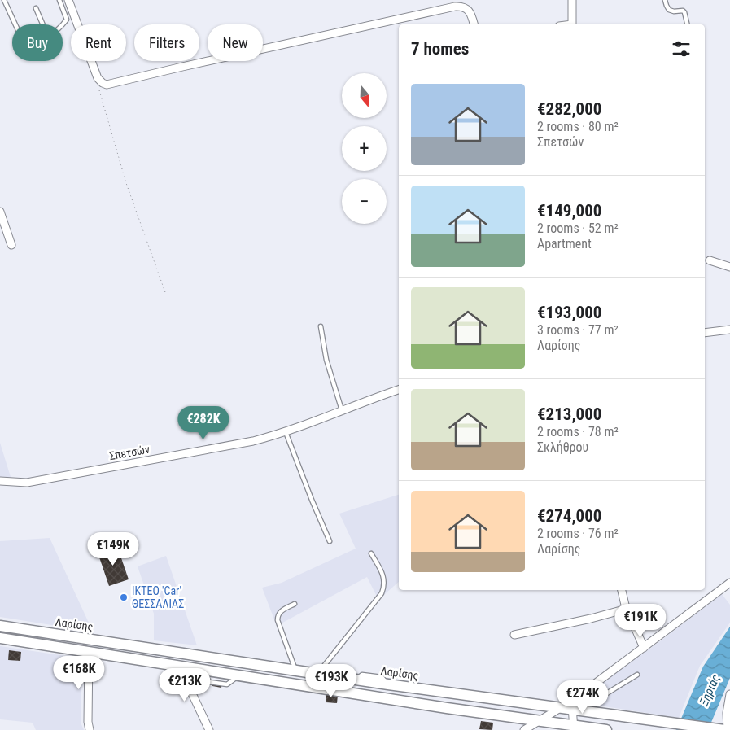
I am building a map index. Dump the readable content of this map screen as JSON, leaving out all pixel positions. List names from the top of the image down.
{
  "streets": {
    "main road": ["Λαρίσης"],
    "street": ["Σπετσών"]
  },
  "water": ["Ξηριάς"],
  "places": ["ΙΚΤΕΟ 'Car' ΘΕΣΣΑΛΙΑΣ"],
  "north": "bottom",
  "page": {
    "chip": [
      "Buy",
      "Rent",
      "Filters",
      "New"
    ],
    "heading": "7 homes",
    "map_buttons": ["+", "−"],
    "list": [
      {
        "name": "€282,000",
        "note": "2 rooms · 80 m² · Σπετσών"
      },
      {
        "name": "€149,000",
        "note": "2 rooms · 52 m² · Apartment"
      },
      {
        "name": "€193,000",
        "note": "3 rooms · 77 m² · Λαρίσης"
      },
      {
        "name": "€213,000",
        "note": "2 rooms · 78 m² · Σκλήθρου"
      },
      {
        "name": "€274,000",
        "note": "2 rooms · 76 m² · Λαρίσης"
      }
    ],
    "price": [
      "€282K",
      "€149K",
      "€191K",
      "€168K",
      "€193K",
      "€213K",
      "€274K"
    ]
  }
}
